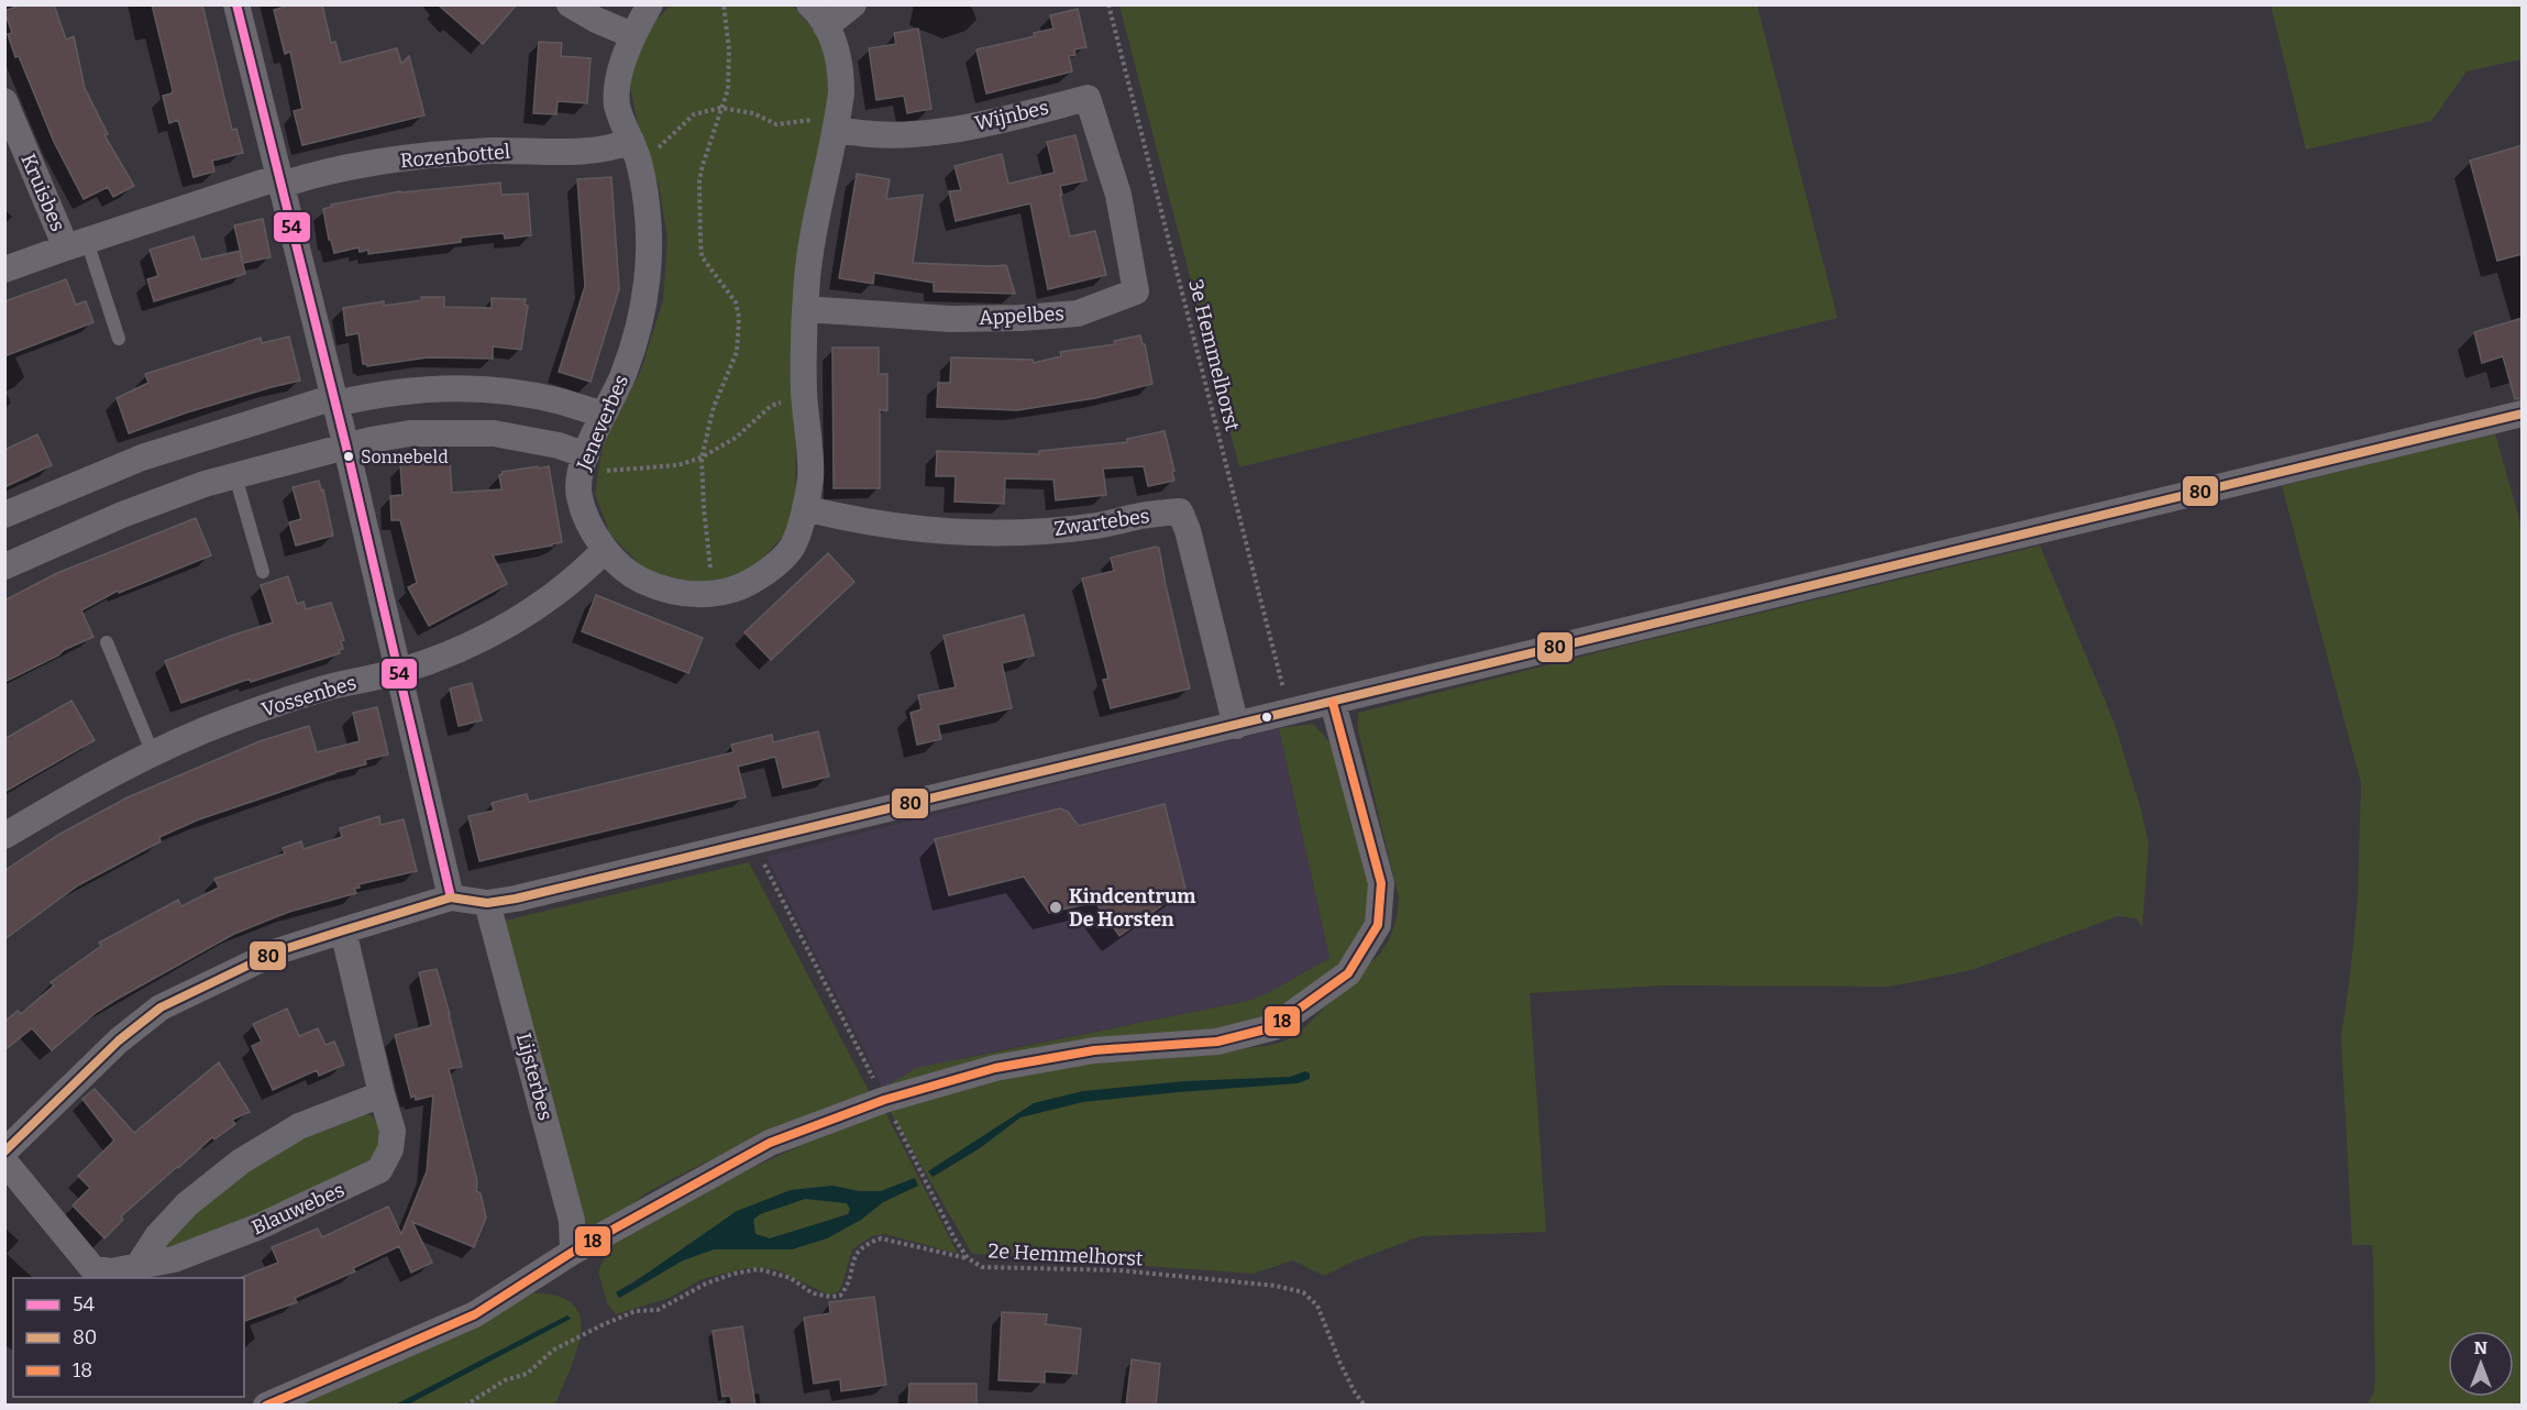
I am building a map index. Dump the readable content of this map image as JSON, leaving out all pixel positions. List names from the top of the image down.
{
  "streets": {
    "street": [
      "Wijnbes",
      "Rozenbottel",
      "Kruisbes",
      "Appelbes",
      "Jeneverbes",
      "Zwartebes",
      "Vossenbes",
      "Lijsterbes",
      "Blauwebes"
    ],
    "path": ["3e Hemmelhorst", "2e Hemmelhorst"]
  },
  "crossings": [
    ["Wijnbes", "Appelbes"],
    ["Wijnbes", "Jeneverbes"],
    ["Rozenbottel", "Kruisbes"],
    ["Rozenbottel", "Jeneverbes"],
    ["Appelbes", "Jeneverbes"],
    ["Jeneverbes", "Zwartebes"],
    ["Jeneverbes", "Vossenbes"]
  ],
  "places": ["Sonnebeld", "Kindcentrum De Horsten"],
  "lines": ["transit line 54", "transit line 80", "transit line 18"],
  "legend": ["54", "80", "18"],
  "north": "top"
}
